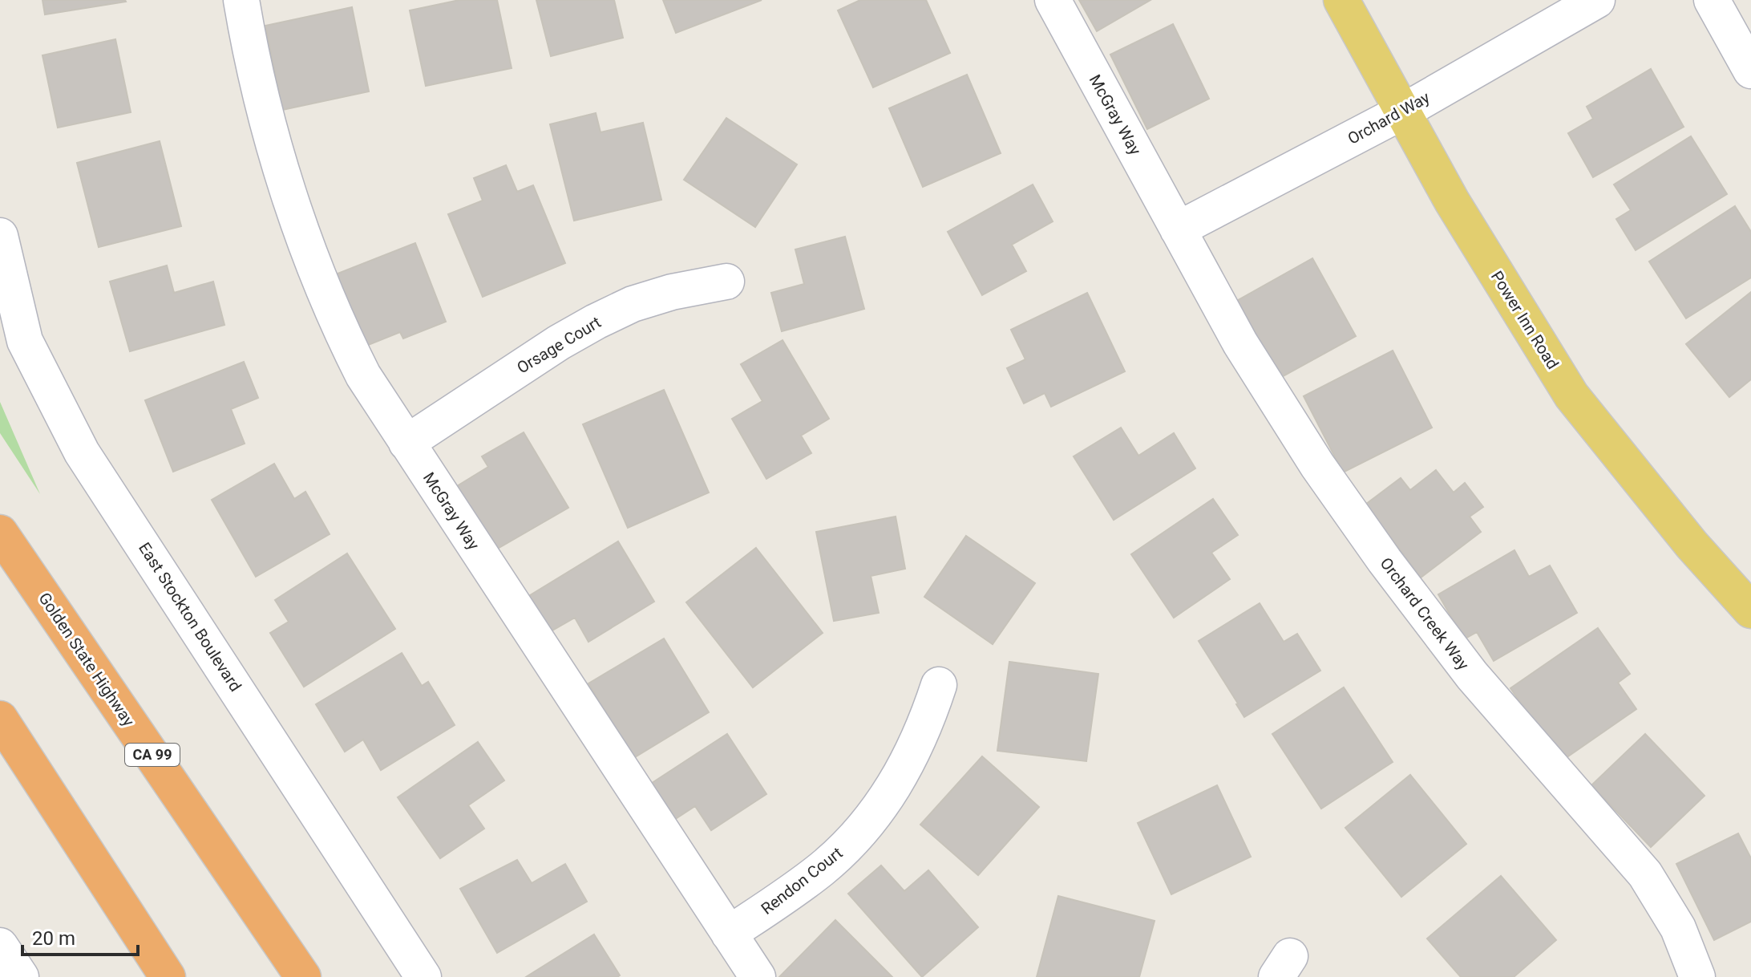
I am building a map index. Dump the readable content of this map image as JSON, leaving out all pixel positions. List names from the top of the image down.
{
  "streets": {
    "highway": ["Golden State Highway", "CA 99"],
    "main road": ["Power Inn Road"],
    "street": [
      "McGray Way",
      "Orchard Way",
      "Orsage Court",
      "Orchard Creek Way",
      "East Stockton Boulevard",
      "Rendon Court"
    ]
  },
  "crossings": [
    ["McGray Way", "Orchard Way"],
    ["McGray Way", "Orsage Court"],
    ["McGray Way", "Orchard Creek Way"],
    ["McGray Way", "Rendon Court"],
    ["Orchard Way", "Power Inn Road"],
    ["Orchard Way", "Orchard Creek Way"]
  ],
  "scale_bar": "20 m"
}
